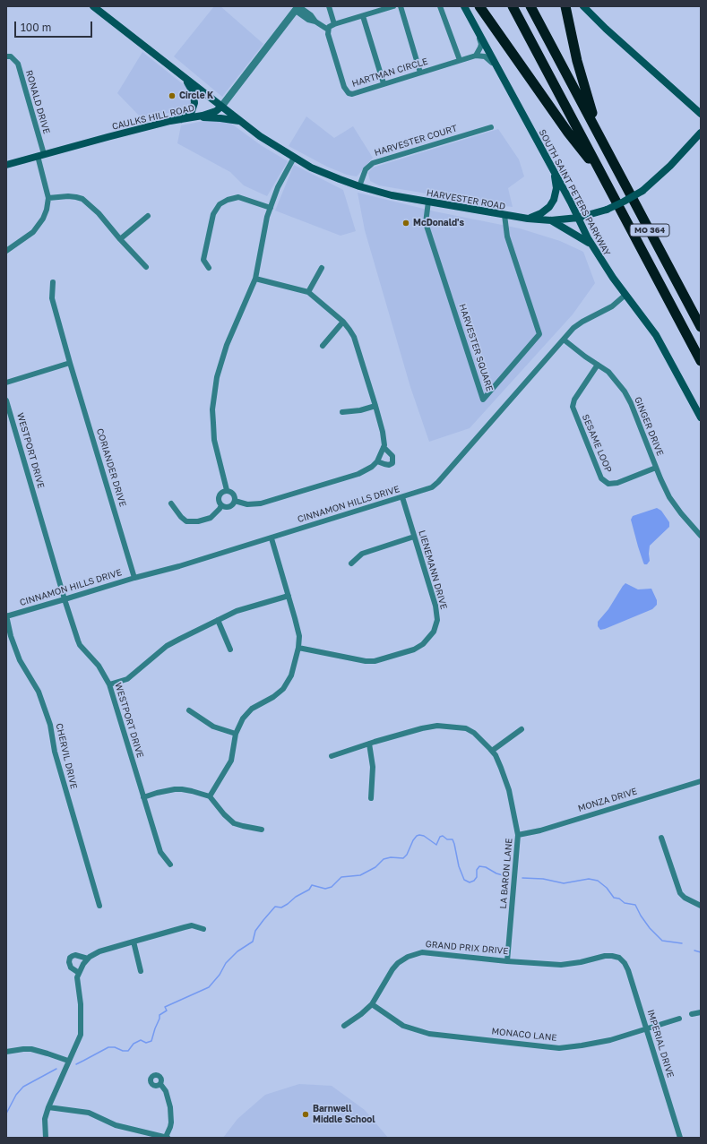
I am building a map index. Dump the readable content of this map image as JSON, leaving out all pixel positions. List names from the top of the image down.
{
  "streets": {
    "highway": ["MO 364"],
    "main road": ["CAULKS HILL ROAD", "SOUTH SAINT PETERS PARKWAY", "HARVESTER ROAD"],
    "street": [
      "HARTMAN CIRCLE",
      "RONALD DRIVE",
      "HARVESTER COURT",
      "HARVESTER SQUARE",
      "GINGER DRIVE",
      "SESAME LOOP",
      "WESTPORT DRIVE",
      "CORIANDER DRIVE",
      "CINNAMON HILLS DRIVE",
      "LIENEMANN DRIVE",
      "CHERVIL DRIVE",
      "MONZA DRIVE",
      "LA BARON LANE",
      "GRAND PRIX DRIVE",
      "MONACO LANE",
      "IMPERIAL DRIVE"
    ]
  },
  "crossings": [
    ["RONALD DRIVE", "CAULKS HILL ROAD"],
    ["CAULKS HILL ROAD", "HARVESTER ROAD"],
    ["HARVESTER COURT", "HARVESTER ROAD"],
    ["SOUTH SAINT PETERS PARKWAY", "HARVESTER ROAD"],
    ["SOUTH SAINT PETERS PARKWAY", "CINNAMON HILLS DRIVE"],
    ["HARVESTER ROAD", "HARVESTER SQUARE"],
    ["GINGER DRIVE", "SESAME LOOP"],
    ["GINGER DRIVE", "CINNAMON HILLS DRIVE"],
    ["WESTPORT DRIVE", "CINNAMON HILLS DRIVE"],
    ["CORIANDER DRIVE", "CINNAMON HILLS DRIVE"],
    ["CINNAMON HILLS DRIVE", "LIENEMANN DRIVE"],
    ["CINNAMON HILLS DRIVE", "CHERVIL DRIVE"],
    ["MONZA DRIVE", "LA BARON LANE"],
    ["LA BARON LANE", "GRAND PRIX DRIVE"],
    ["GRAND PRIX DRIVE", "MONACO LANE"],
    ["GRAND PRIX DRIVE", "IMPERIAL DRIVE"],
    ["MONACO LANE", "IMPERIAL DRIVE"]
  ],
  "places": ["Circle K", "McDonald's", "Barnwell Middle School"],
  "scale_bar": "100 m"
}
